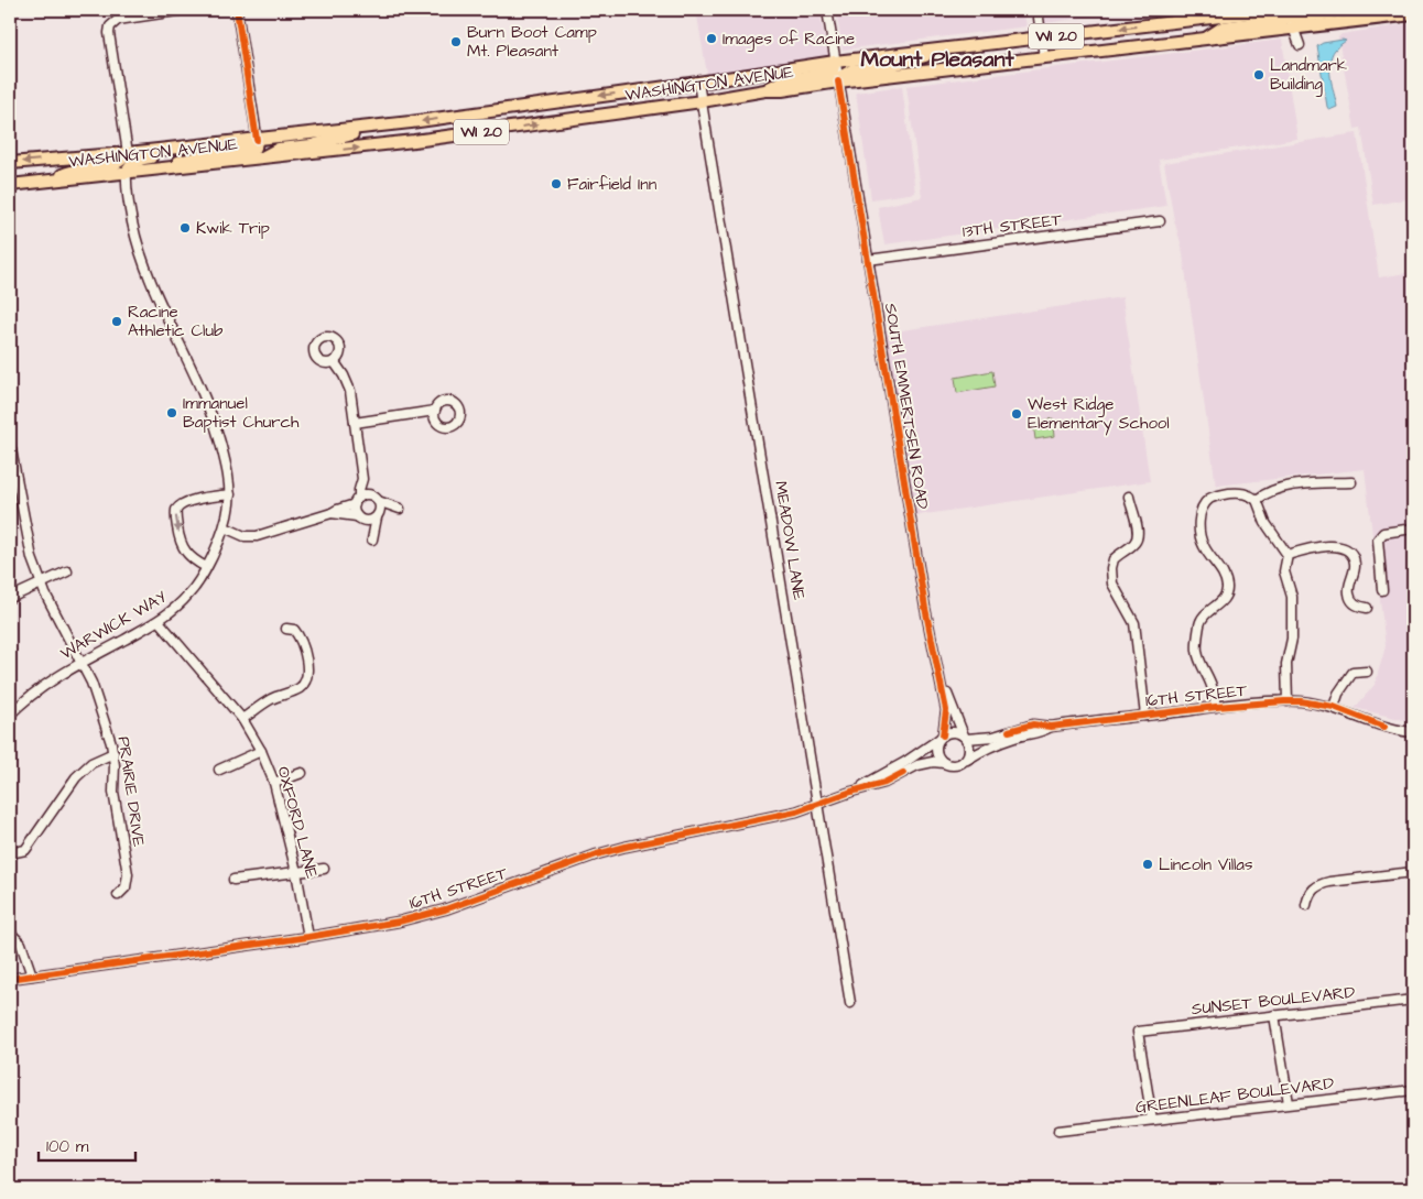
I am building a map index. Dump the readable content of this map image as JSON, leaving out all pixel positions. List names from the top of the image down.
{
  "streets": {
    "main road": ["WI 20", "WASHINGTON AVENUE"],
    "street": [
      "13TH STREET",
      "SOUTH EMMERTSEN ROAD",
      "MEADOW LANE",
      "WARWICK WAY",
      "16TH STREET",
      "PRAIRIE DRIVE",
      "OXFORD LANE",
      "SUNSET BOULEVARD",
      "GREENLEAF BOULEVARD"
    ]
  },
  "crossings": [
    ["WASHINGTON AVENUE", "SOUTH EMMERTSEN ROAD"],
    ["WASHINGTON AVENUE", "MEADOW LANE"],
    ["WASHINGTON AVENUE", "WARWICK WAY"],
    ["13TH STREET", "SOUTH EMMERTSEN ROAD"],
    ["SOUTH EMMERTSEN ROAD", "16TH STREET"],
    ["MEADOW LANE", "16TH STREET"],
    ["WARWICK WAY", "PRAIRIE DRIVE"],
    ["WARWICK WAY", "OXFORD LANE"],
    ["16TH STREET", "OXFORD LANE"],
    ["SUNSET BOULEVARD", "GREENLEAF BOULEVARD"]
  ],
  "districts": ["Mount Pleasant"],
  "places": [
    "Images of Racine",
    "Burn Boot Camp Mt. Pleasant",
    "Landmark Building",
    "Fairfield Inn",
    "Kwik Trip",
    "Racine Athletic Club",
    "Immanuel Baptist Church",
    "West Ridge Elementary School",
    "Lincoln Villas"
  ],
  "scale_bar": "100 m"
}
